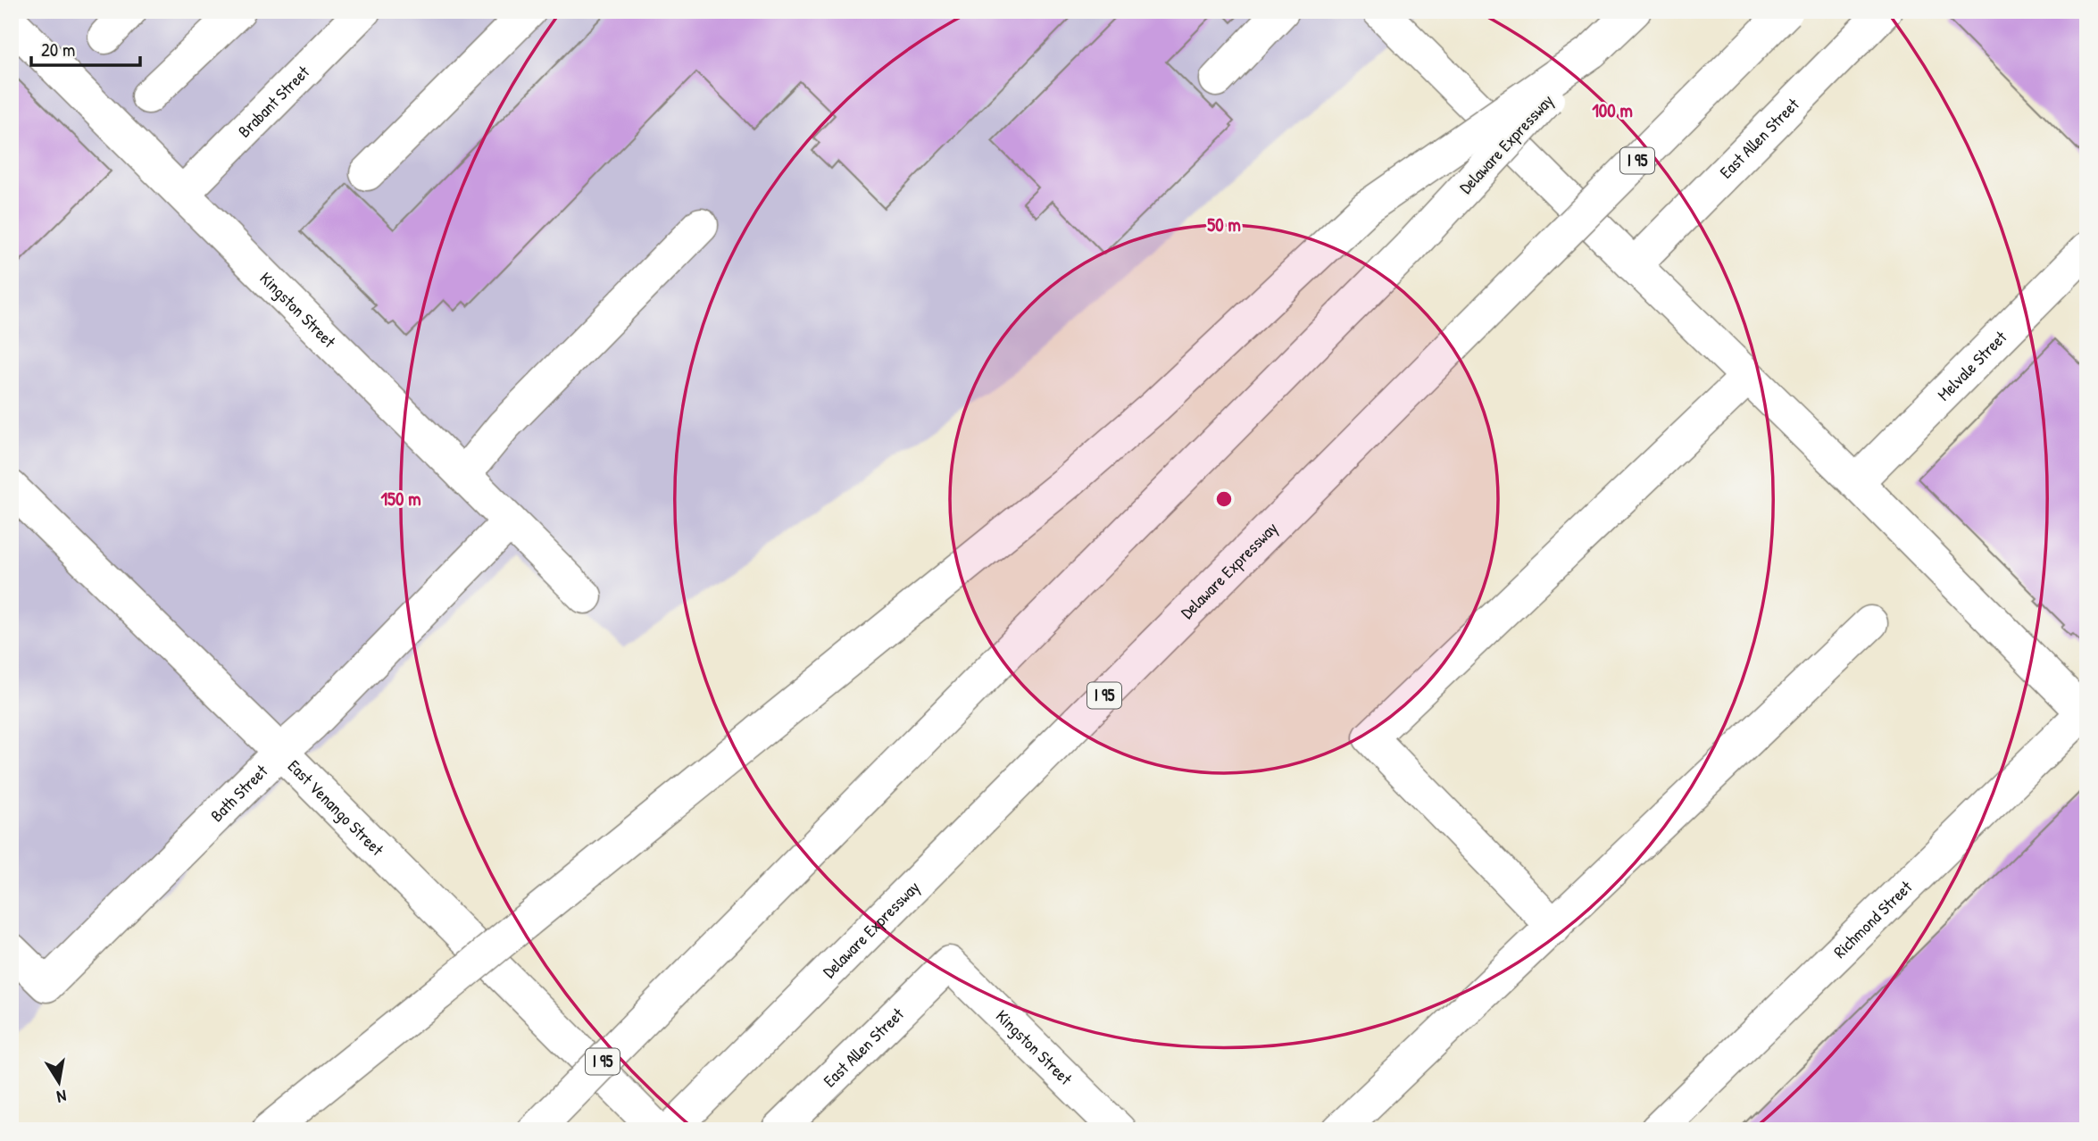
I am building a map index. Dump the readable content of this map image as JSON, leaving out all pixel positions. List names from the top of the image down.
{
  "streets": {
    "main road": [
      "Brabant Street",
      "East Allen Street",
      "Delaware Expressway",
      "I 95",
      "Kingston Street",
      "Melvale Street",
      "Bath Street",
      "East Venango Street",
      "Richmond Street"
    ]
  },
  "crossings": [
    ["Brabant Street", "Kingston Street"],
    ["East Allen Street", "Kingston Street"],
    ["Kingston Street", "Bath Street"],
    ["Bath Street", "East Venango Street"]
  ],
  "scale_bar": "20 m",
  "north": "bottom",
  "rings": ["100 m", "50 m", "150 m"]
}
